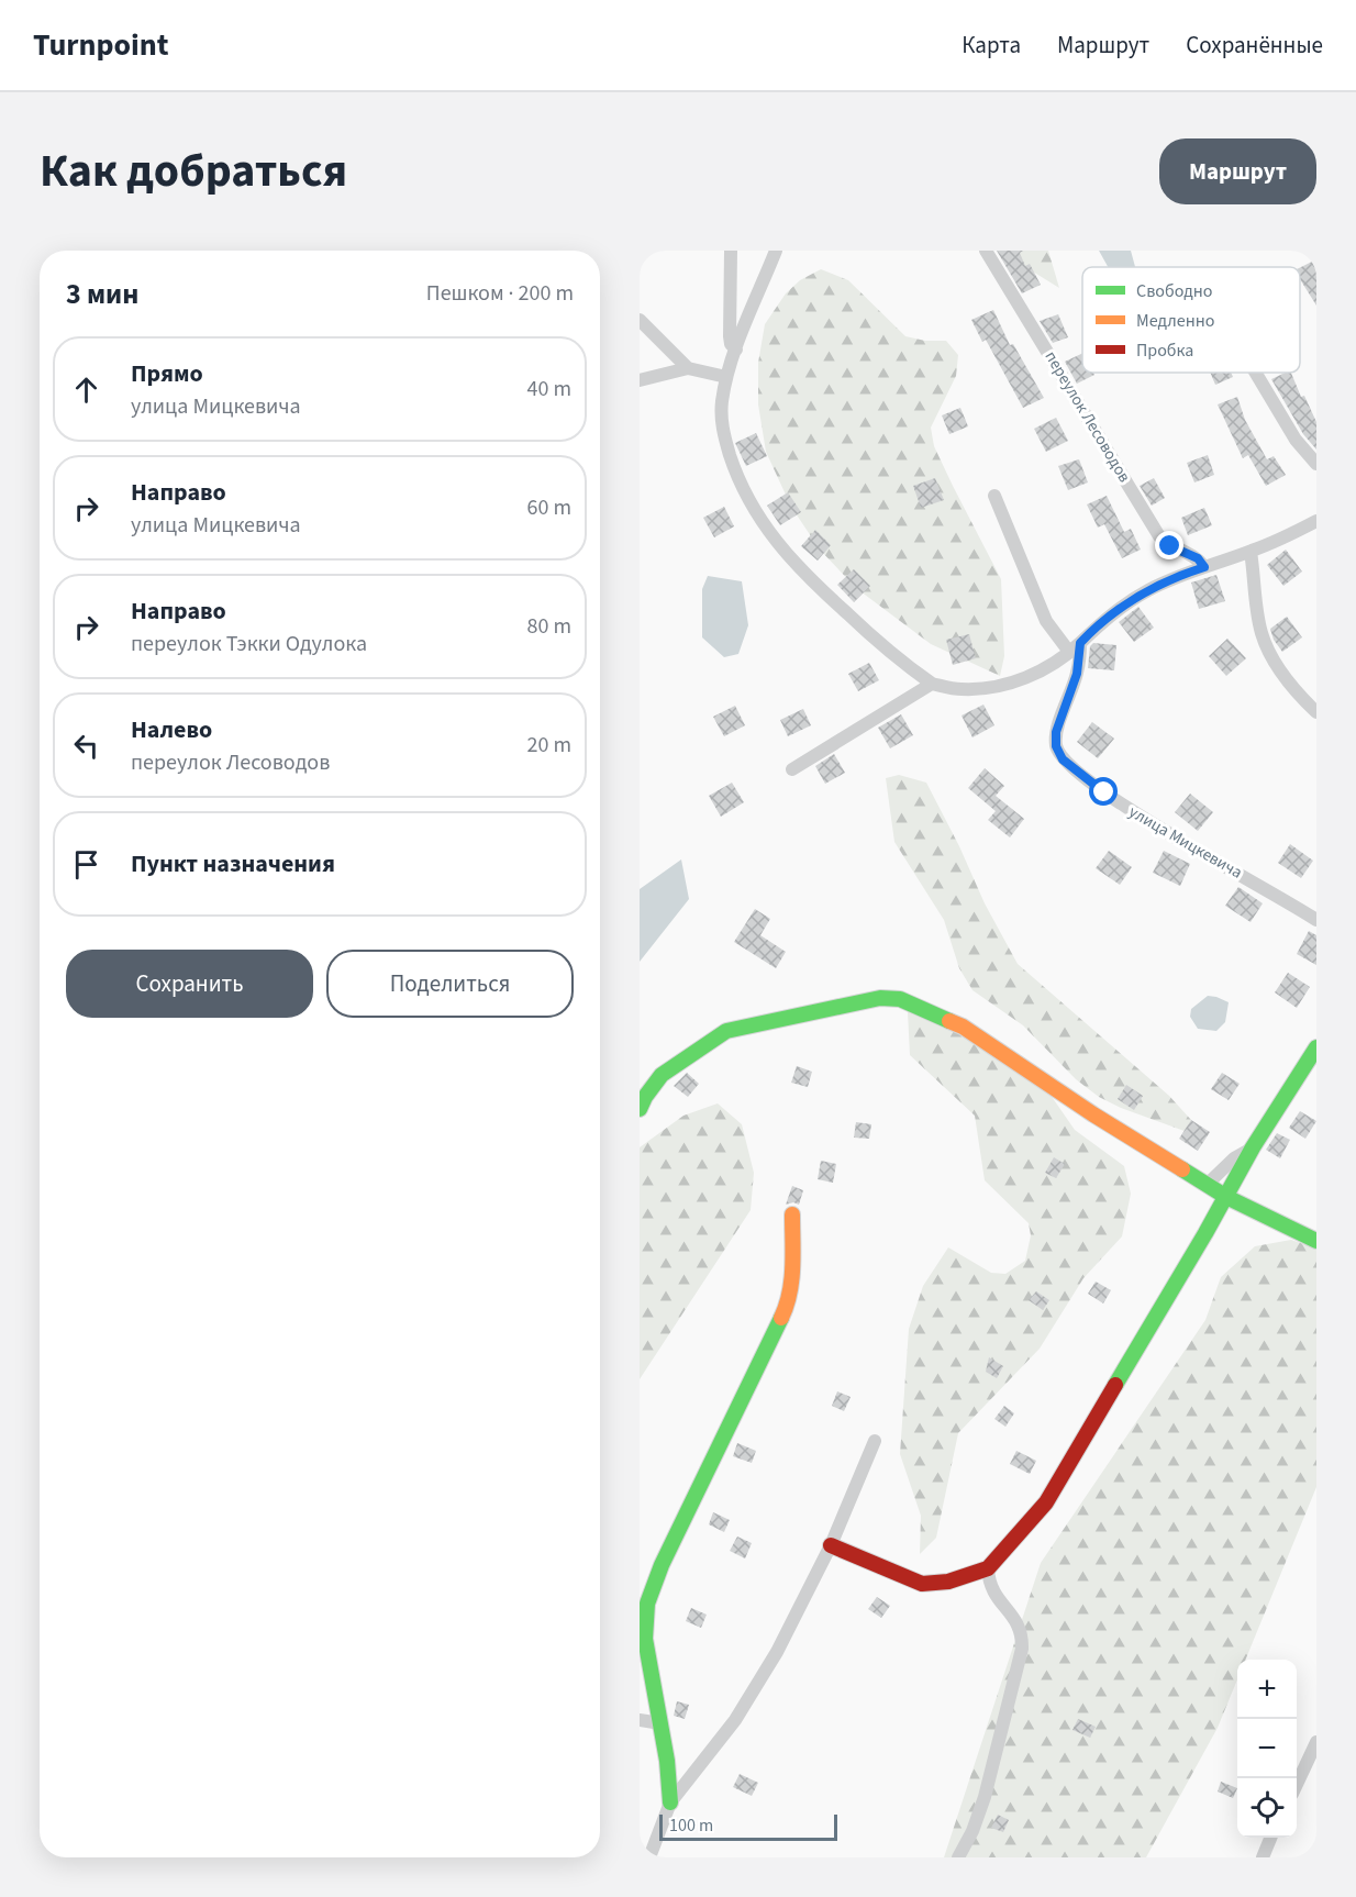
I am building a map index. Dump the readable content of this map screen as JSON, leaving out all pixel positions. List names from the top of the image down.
{
  "streets": {
    "street": ["переулок Лесоводов", "улица Мицкевича"]
  },
  "legend": ["Свободно", "Медленно", "Пробка"],
  "scale_bar": "100 m",
  "page": {
    "header": "Turnpoint",
    "nav": ["Карта", "Маршрут", "Сохранённые"],
    "title": "Как добраться",
    "buttons": [
      "Маршрут",
      ["Сохранить", "Поделиться"]
    ],
    "heading": ["3 мин", "Пешком · 200 m"],
    "list": [
      ["Прямо", "улица Мицкевича", "40 m"],
      ["Направо", "улица Мицкевича", "60 m"],
      ["Направо", "переулок Тэкки Одулока", "80 m"],
      ["Налево", "переулок Лесоводов", "20 m"],
      "Пункт назначения"
    ],
    "map_buttons": ["+", "−"],
    "scale": "100 m"
  }
}
